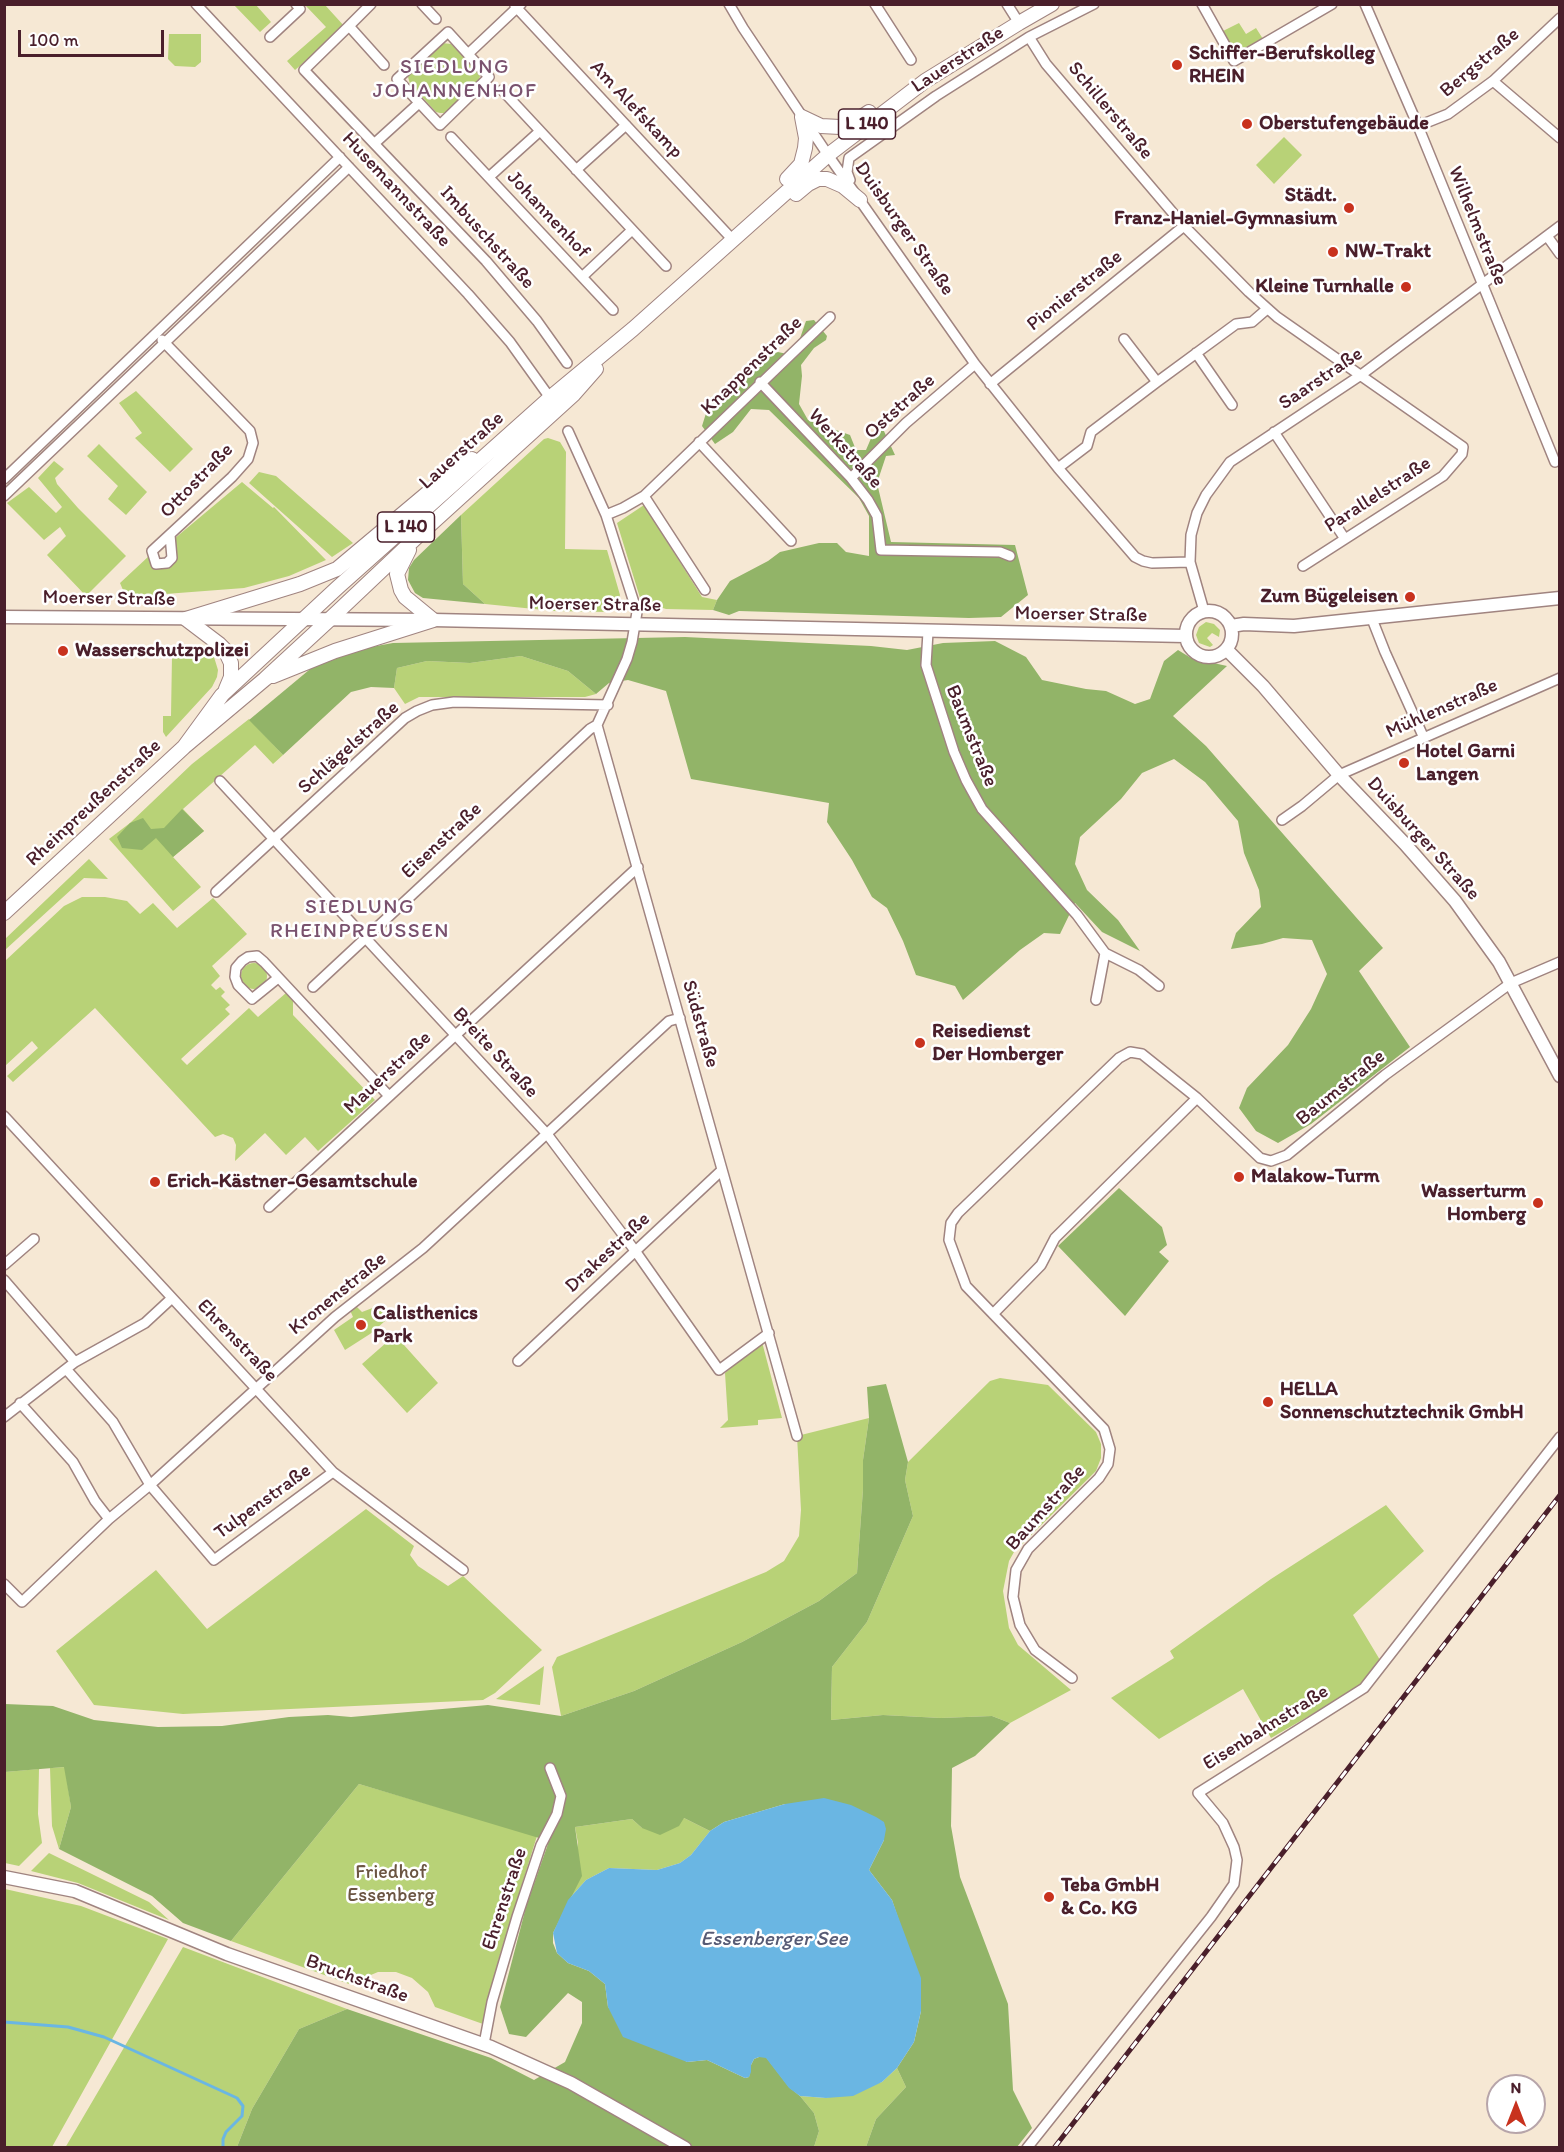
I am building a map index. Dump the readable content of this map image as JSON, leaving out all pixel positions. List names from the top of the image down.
{
  "streets": {
    "main road": [
      "Lauerstraße",
      "L 140",
      "Duisburger Straße",
      "Moerser Straße",
      "Rheinpreußenstraße",
      "Bruchstraße"
    ],
    "street": [
      "Bergstraße",
      "Am Alefskamp",
      "Schillerstraße",
      "Husemannstraße",
      "Johannenhof",
      "Wilhelmstraße",
      "Imbuschstraße",
      "Pionierstraße",
      "Knappenstraße",
      "Saarstraße",
      "Oststraße",
      "Werkstraße",
      "Ottostraße",
      "Parallelstraße",
      "Mühlenstraße",
      "Baumstraße",
      "Schlägelstraße",
      "Eisenstraße",
      "Südstraße",
      "Breite Straße",
      "Mauerstraße",
      "Drakestraße",
      "Kronenstraße",
      "Ehrenstraße",
      "Tulpenstraße",
      "Eisenbahnstraße"
    ]
  },
  "crossings": [
    ["Lauerstraße", "Am Alefskamp"],
    ["Lauerstraße", "Schillerstraße"],
    ["Lauerstraße", "Husemannstraße"],
    ["Lauerstraße", "Duisburger Straße"],
    ["Lauerstraße", "Moerser Straße"],
    ["Lauerstraße", "Rheinpreußenstraße"],
    ["Bergstraße", "Wilhelmstraße"],
    ["Schillerstraße", "Pionierstraße"],
    ["Schillerstraße", "Saarstraße"],
    ["Schillerstraße", "Parallelstraße"],
    ["Wilhelmstraße", "Saarstraße"],
    ["Duisburger Straße", "Pionierstraße"],
    ["Duisburger Straße", "Saarstraße"],
    ["Duisburger Straße", "Oststraße"],
    ["Duisburger Straße", "Moerser Straße"],
    ["Duisburger Straße", "Mühlenstraße"],
    ["Duisburger Straße", "Baumstraße"],
    ["Knappenstraße", "Werkstraße"],
    ["Saarstraße", "Moerser Straße"],
    ["Oststraße", "Werkstraße"],
    ["Moerser Straße", "Baumstraße"],
    ["Moerser Straße", "Rheinpreußenstraße"],
    ["Schlägelstraße", "Breite Straße"],
    ["Eisenstraße", "Südstraße"],
    ["Eisenstraße", "Breite Straße"],
    ["Südstraße", "Breite Straße"],
    ["Südstraße", "Mauerstraße"],
    ["Südstraße", "Drakestraße"],
    ["Südstraße", "Kronenstraße"],
    ["Breite Straße", "Mauerstraße"],
    ["Breite Straße", "Drakestraße"],
    ["Breite Straße", "Kronenstraße"],
    ["Kronenstraße", "Ehrenstraße"],
    ["Kronenstraße", "Tulpenstraße"],
    ["Ehrenstraße", "Tulpenstraße"],
    ["Ehrenstraße", "Bruchstraße"]
  ],
  "districts": ["SIEDLUNG JOHANNENHOF", "SIEDLUNG RHEINPREUSSEN"],
  "water": ["Essenberger See"],
  "parks": ["Friedhof Essenberg"],
  "places": [
    "Schiffer-Berufskolleg RHEIN",
    "Oberstufengebäude",
    "Städt. Franz-Haniel-Gymnasium",
    "NW-Trakt",
    "Kleine Turnhalle",
    "Zum Bügeleisen",
    "Wasserschutzpolizei",
    "Hotel Garni Langen",
    "Reisedienst Der Homberger",
    "Malakow-Turm",
    "Erich-Kästner-Gesamtschule",
    "Wasserturm Homberg",
    "Calisthenics Park",
    "HELLA Sonnenschutztechnik GmbH",
    "Teba GmbH & Co. KG"
  ],
  "scale_bar": "100 m",
  "north": "top"
}
